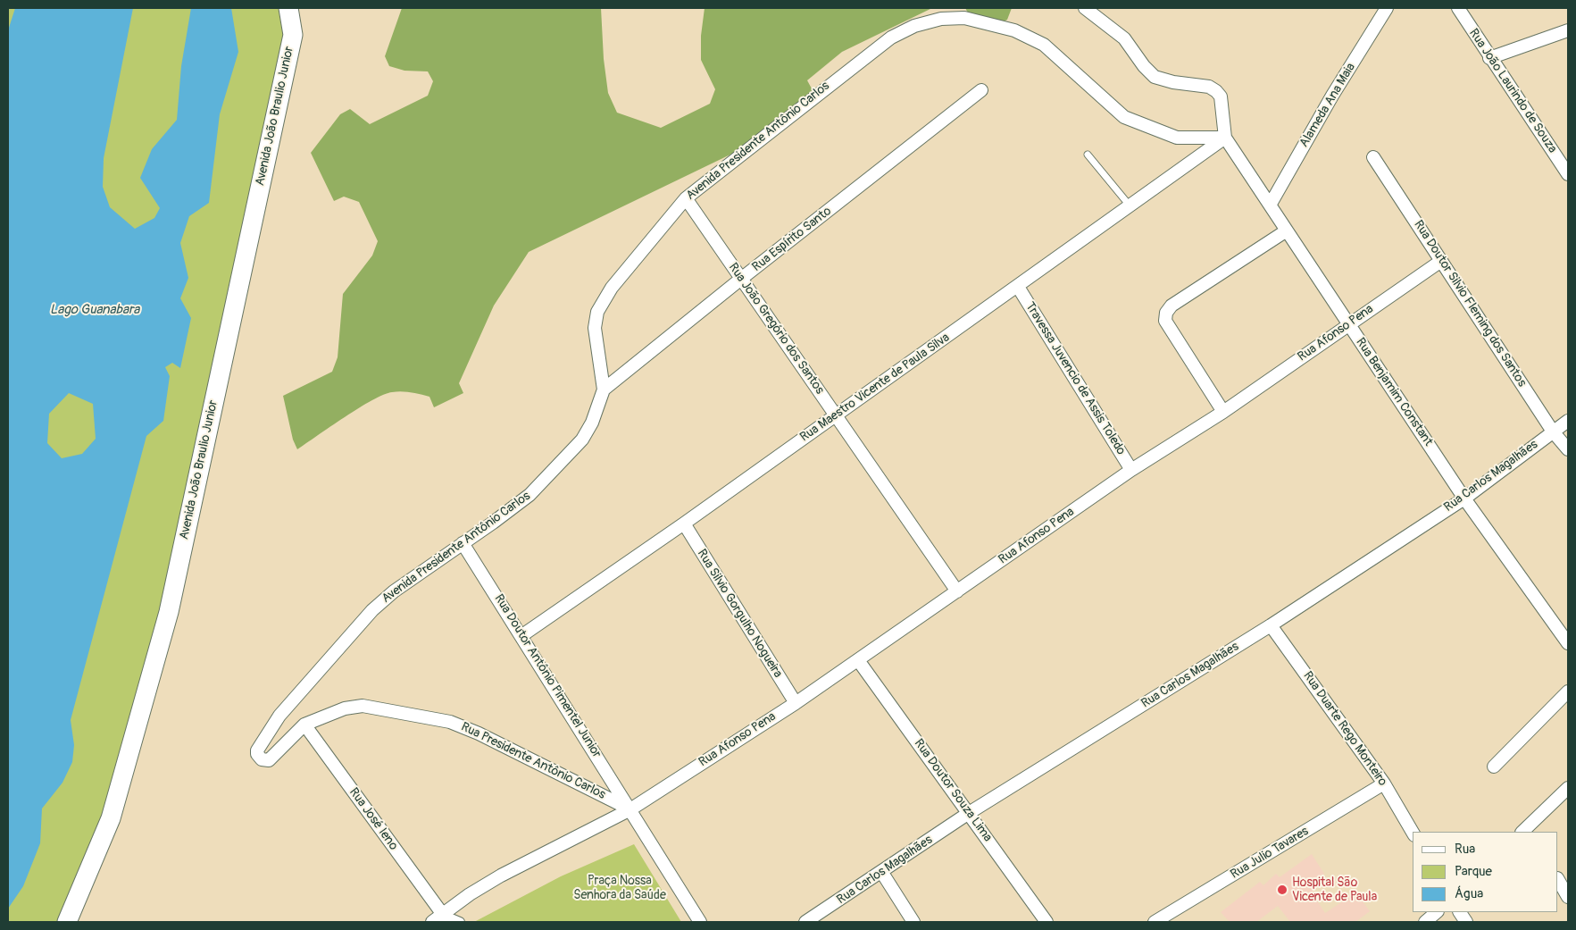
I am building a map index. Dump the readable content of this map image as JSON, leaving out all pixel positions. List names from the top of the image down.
{
  "streets": {
    "main road": ["Avenida João Braulio Junior"],
    "street": [
      "Rua João Laurindo de Souza",
      "Alameda Ana Maia",
      "Avenida Presidente Antônio Carlos",
      "Rua Espírito Santo",
      "Rua Doutor Silvio Fleming dos Santos",
      "Rua João Gregório dos Santos",
      "Rua Afonso Pena",
      "Travessa Juvencio de Assis Toledo",
      "Rua Maestro Vicente de Paula Silva",
      "Rua Benjamim Constant",
      "Rua Carlos Magalhães",
      "Rua Silvio Gorgulho Nogueira",
      "Rua Doutor Antônio Pimentel Junior",
      "Rua Duarte Rego Monteiro",
      "Rua Presidente Antônio Carlos",
      "Rua Doutor Souza Lima",
      "Rua José Ieno",
      "Rua Julio Tavares"
    ]
  },
  "crossings": [
    ["Alameda Ana Maia", "Rua Benjamim Constant"],
    ["Avenida Presidente Antônio Carlos", "Rua Espírito Santo"],
    ["Avenida Presidente Antônio Carlos", "Rua João Gregório dos Santos"],
    ["Avenida Presidente Antônio Carlos", "Rua Maestro Vicente de Paula Silva"],
    ["Avenida Presidente Antônio Carlos", "Rua Benjamim Constant"],
    ["Avenida Presidente Antônio Carlos", "Rua Doutor Antônio Pimentel Junior"],
    ["Avenida Presidente Antônio Carlos", "Rua Presidente Antônio Carlos"],
    ["Rua Espírito Santo", "Rua João Gregório dos Santos"],
    ["Rua Doutor Silvio Fleming dos Santos", "Rua Afonso Pena"],
    ["Rua Doutor Silvio Fleming dos Santos", "Rua Carlos Magalhães"],
    ["Rua João Gregório dos Santos", "Rua Afonso Pena"],
    ["Rua João Gregório dos Santos", "Rua Maestro Vicente de Paula Silva"],
    ["Rua Afonso Pena", "Travessa Juvencio de Assis Toledo"],
    ["Rua Afonso Pena", "Rua Benjamim Constant"],
    ["Rua Afonso Pena", "Rua Silvio Gorgulho Nogueira"],
    ["Rua Afonso Pena", "Rua Doutor Antônio Pimentel Junior"],
    ["Rua Afonso Pena", "Rua Presidente Antônio Carlos"],
    ["Rua Afonso Pena", "Rua Doutor Souza Lima"],
    ["Travessa Juvencio de Assis Toledo", "Rua Maestro Vicente de Paula Silva"],
    ["Rua Maestro Vicente de Paula Silva", "Rua Benjamim Constant"],
    ["Rua Maestro Vicente de Paula Silva", "Rua Silvio Gorgulho Nogueira"],
    ["Rua Maestro Vicente de Paula Silva", "Rua Doutor Antônio Pimentel Junior"],
    ["Rua Benjamim Constant", "Rua Carlos Magalhães"],
    ["Rua Carlos Magalhães", "Rua Duarte Rego Monteiro"],
    ["Rua Carlos Magalhães", "Rua Doutor Souza Lima"],
    ["Rua Doutor Antônio Pimentel Junior", "Rua Presidente Antônio Carlos"],
    ["Rua Duarte Rego Monteiro", "Rua Julio Tavares"],
    ["Rua Presidente Antônio Carlos", "Rua José Ieno"]
  ],
  "water": ["Lago Guanabara"],
  "parks": ["Praça Nossa Senhora da Saúde"],
  "places": ["Hospital São Vicente de Paula"],
  "legend": ["Rua", "Parque", "Água"]
}
